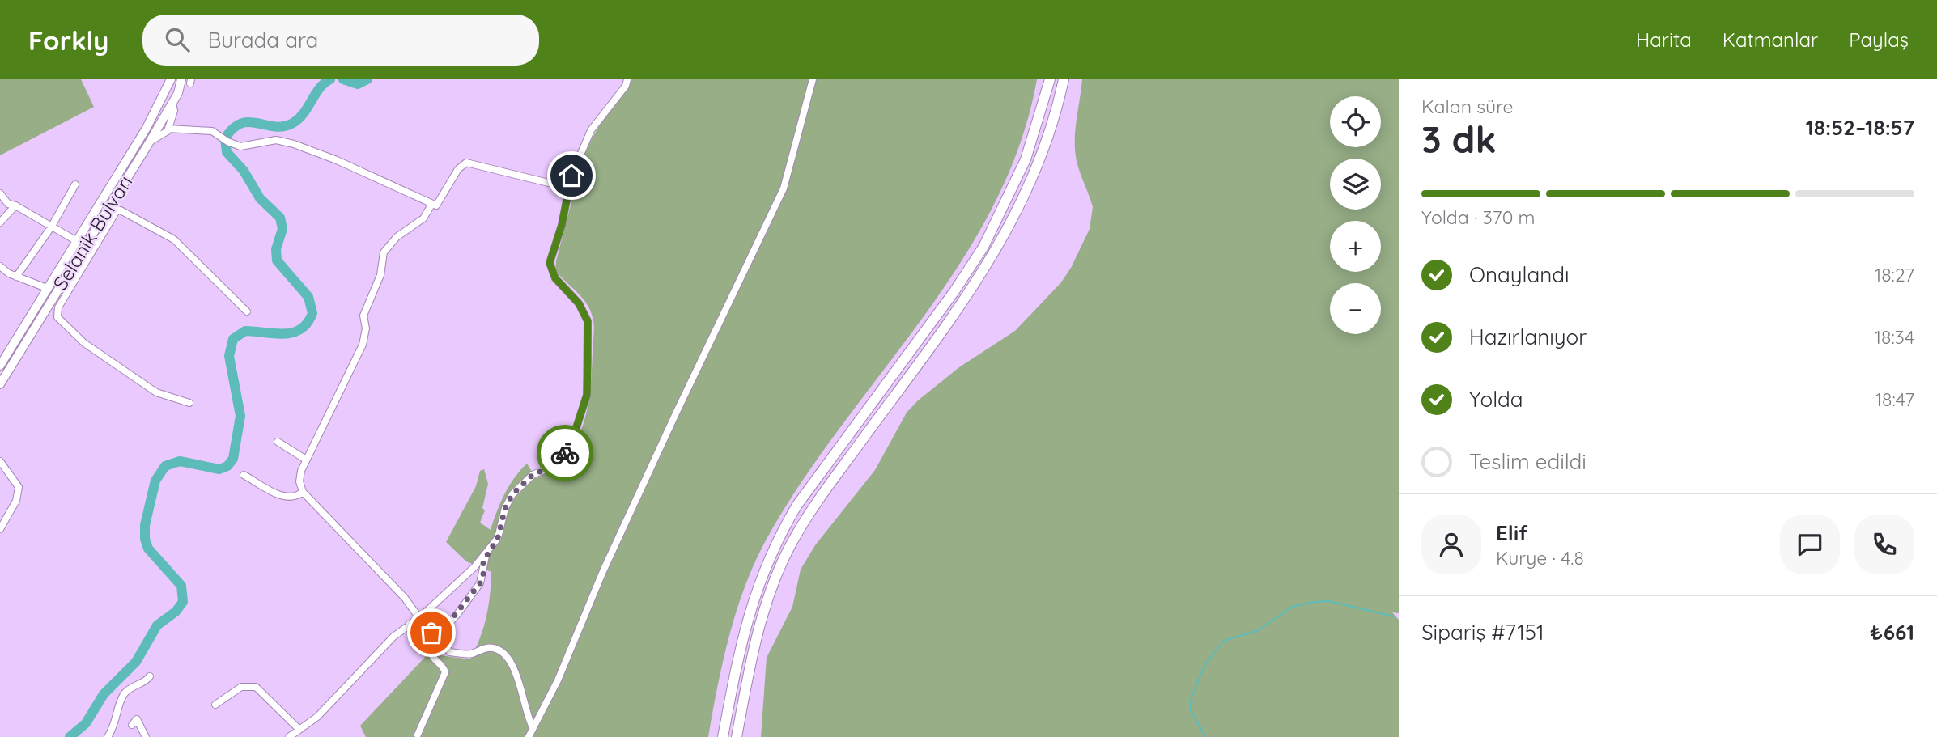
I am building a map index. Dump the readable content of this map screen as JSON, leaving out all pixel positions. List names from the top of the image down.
{
  "streets": {
    "main road": ["Selanik Bulvarı"]
  },
  "page": {
    "header": "Forkly",
    "search": "Burada ara",
    "nav": ["Harita", "Katmanlar", "Paylaş"],
    "heading": ["3 dk", "Kalan süre", "18:52–18:57"],
    "panel": [
      "Elif",
      "Kurye · 4.8",
      "Sipariş #7151",
      "₺661"
    ],
    "map_buttons": ["+", "−"],
    "bar": "Yolda · 370 m",
    "list": [
      ["Onaylandı", "18:27"],
      ["Hazırlanıyor", "18:34"],
      ["Yolda", "18:47"],
      "Teslim edildi"
    ]
  }
}
